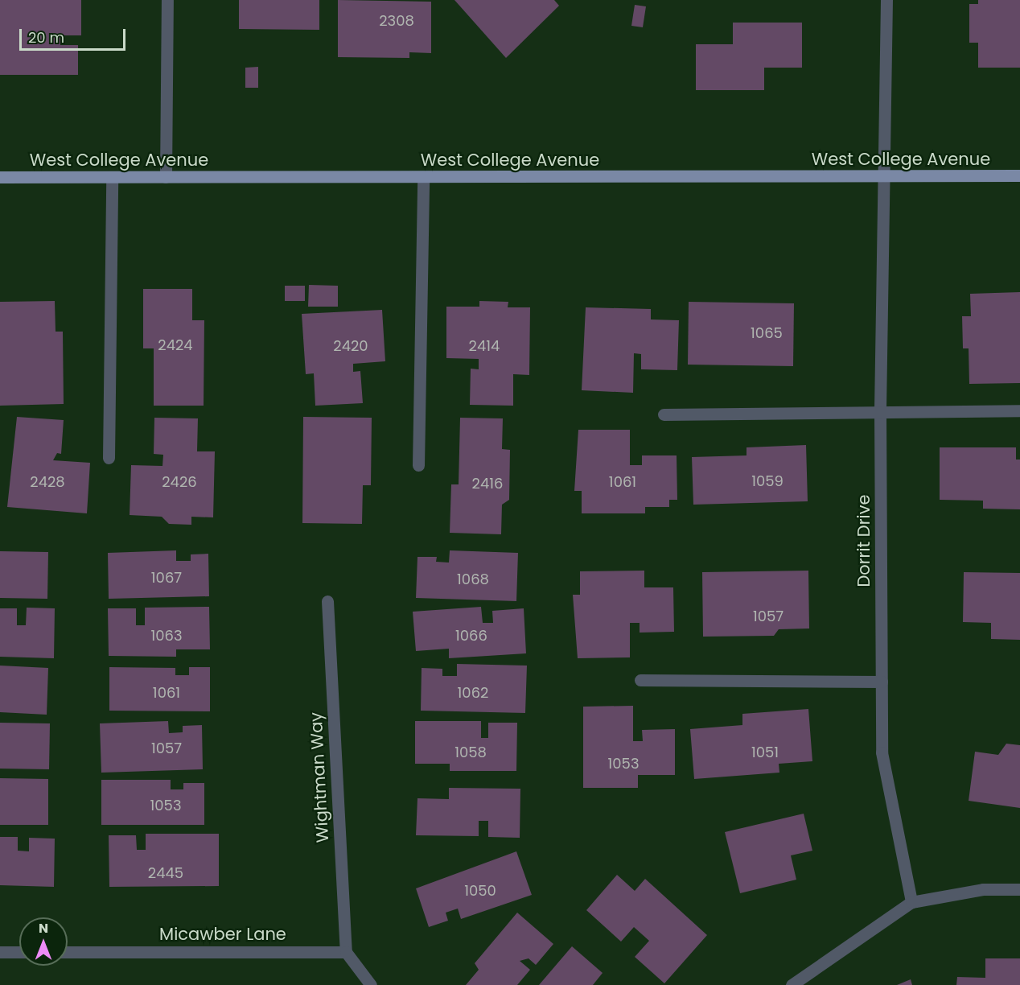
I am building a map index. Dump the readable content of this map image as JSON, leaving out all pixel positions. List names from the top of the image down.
{
  "streets": {
    "main road": ["West College Avenue"],
    "street": ["Dorrit Drive", "Wightman Way", "Micawber Lane"]
  },
  "crossings": [
    ["West College Avenue", "Dorrit Drive"],
    ["Wightman Way", "Micawber Lane"]
  ],
  "house_numbers": [
    "2308",
    "1065",
    "2424",
    "2420",
    "2414",
    "1059",
    "2428",
    "2426",
    "1061",
    "2416",
    "1067",
    "1068",
    "1057",
    "1063",
    "1066",
    "1061",
    "1062",
    "1057",
    "1058",
    "1051",
    "1053",
    "1053",
    "2445",
    "1050"
  ],
  "scale_bar": "20 m",
  "north": "top"
}
